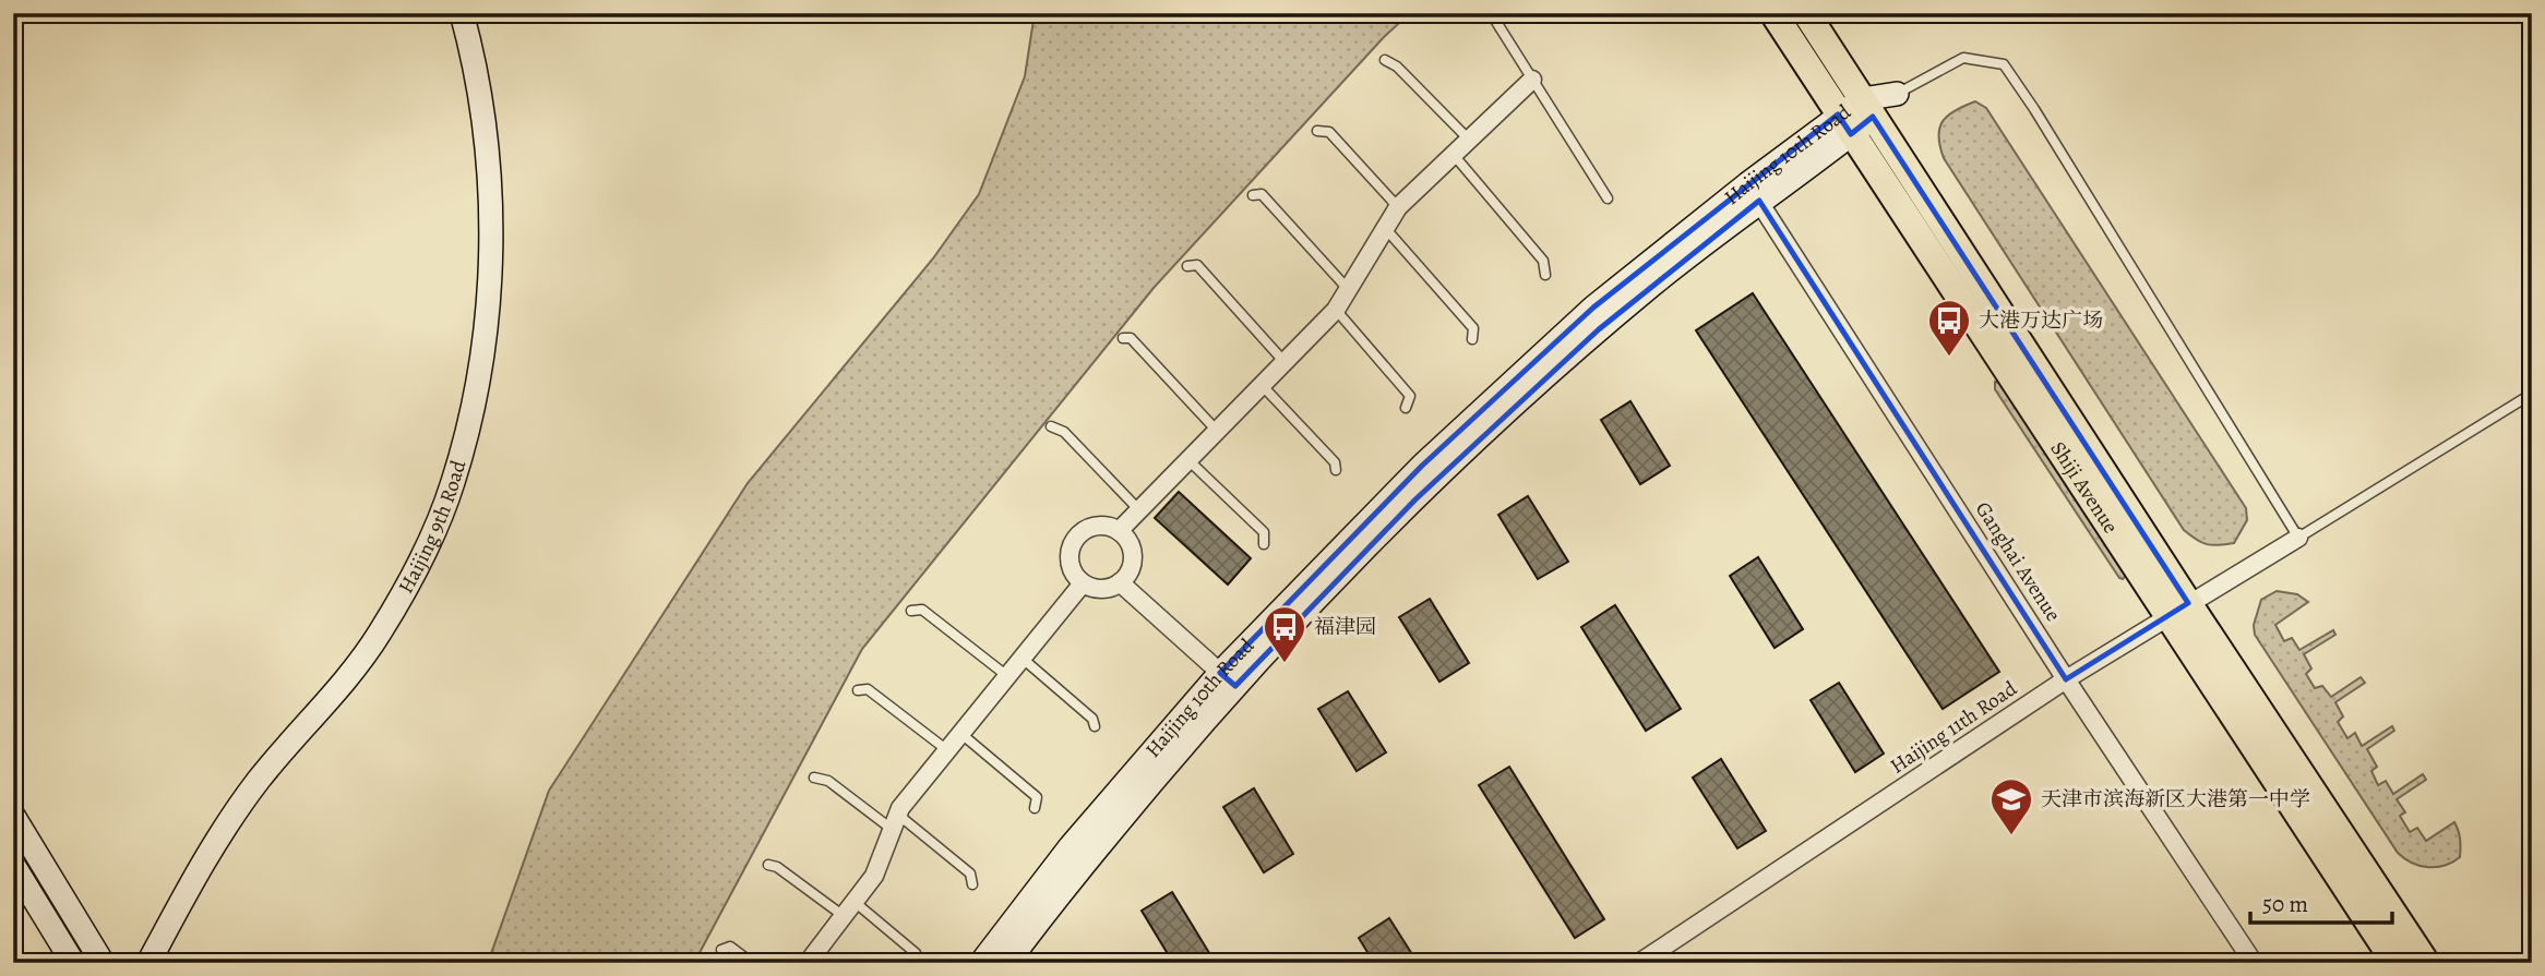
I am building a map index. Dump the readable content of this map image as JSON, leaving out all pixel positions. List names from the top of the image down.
{
  "streets": {
    "main road": ["Shiji Avenue"],
    "street": [
      "Haijing 10th Road",
      "Haijing 9th Road",
      "Ganghai Avenue",
      "Haijing 11th Road"
    ]
  },
  "crossings": [
    ["Haijing 10th Road", "Shiji Avenue"],
    ["Haijing 10th Road", "Ganghai Avenue"],
    ["Shiji Avenue", "Haijing 11th Road"],
    ["Ganghai Avenue", "Haijing 11th Road"]
  ],
  "places": {
    "bus stop": ["大港万达广场", "福津园"],
    "school or university": ["天津市滨海新区大港第一中学"]
  },
  "scale_bar": "50 m"
}
